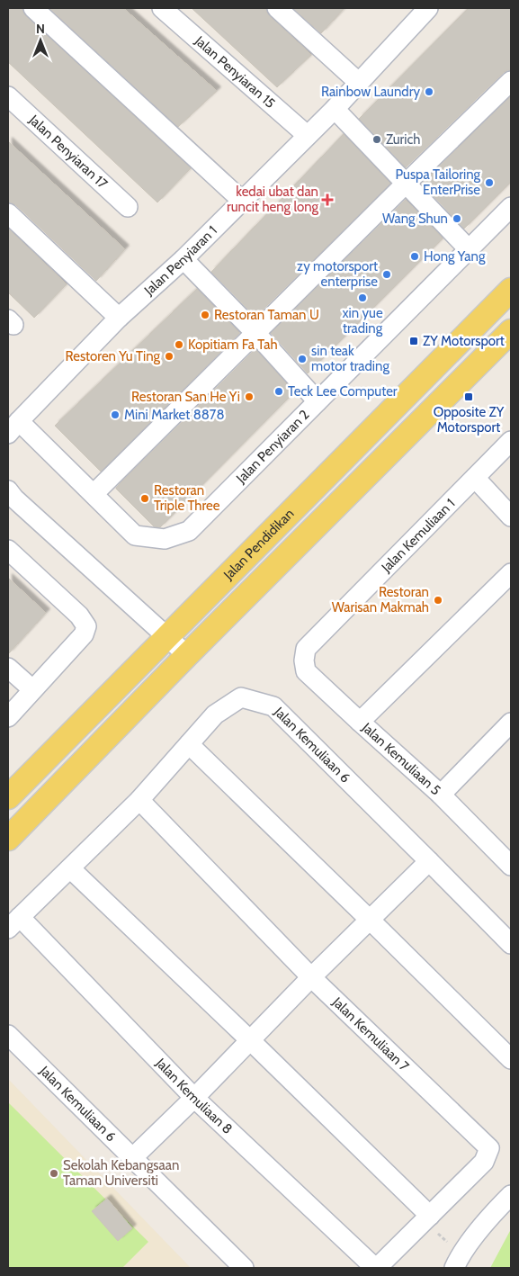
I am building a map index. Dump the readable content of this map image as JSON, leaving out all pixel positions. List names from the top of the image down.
{
  "streets": {
    "main road": ["Jalan Pendidikan"],
    "street": [
      "Jalan Penyiaran 15",
      "Jalan Penyiaran 17",
      "Jalan Penyiaran 1",
      "Jalan Penyiaran 2",
      "Jalan Kemuliaan 1",
      "Jalan Kemuliaan 6",
      "Jalan Kemuliaan 5",
      "Jalan Kemuliaan 7",
      "Jalan Kemuliaan 8"
    ]
  },
  "crossings": [
    ["Jalan Penyiaran 15", "Jalan Penyiaran 1"],
    ["Jalan Penyiaran 1", "Jalan Penyiaran 2"],
    ["Jalan Kemuliaan 1", "Jalan Kemuliaan 5"],
    ["Jalan Kemuliaan 6", "Jalan Kemuliaan 7"],
    ["Jalan Kemuliaan 6", "Jalan Kemuliaan 8"],
    ["Jalan Kemuliaan 7", "Jalan Kemuliaan 8"]
  ],
  "places": {
    "other": [
      "Rainbow Laundry",
      "Zurich",
      "Puspa Tailoring EnterPrise",
      "Wang Shun",
      "Hong Yang",
      "zy motorsport enterprise",
      "xin yue trading",
      "Restoran Taman U",
      "Kopitiam Fa Tah",
      "Restoren Yu Ting",
      "sin teak motor trading",
      "Teck Lee Computer",
      "Restoran San He Yi",
      "Mini Market 8878",
      "Restoran Triple Three",
      "Restoran Warisan Makmah",
      "Sekolah Kebangsaan Taman Universiti"
    ],
    "health": ["kedai ubat dan runcit heng long"],
    "transit": ["ZY Motorsport", "Opposite ZY Motorsport"]
  },
  "north": "top"
}
